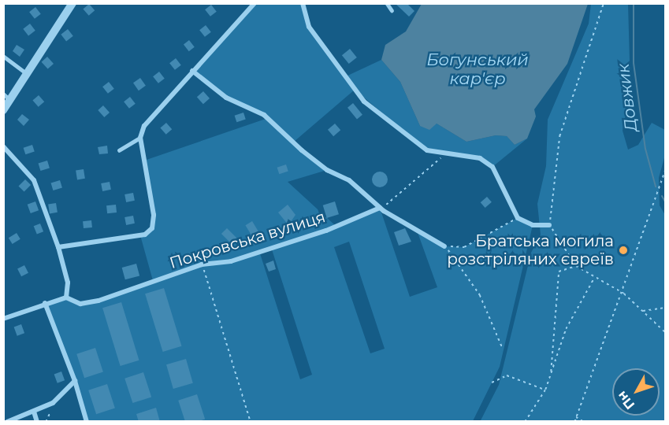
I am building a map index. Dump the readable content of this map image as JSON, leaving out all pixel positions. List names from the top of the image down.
{
  "streets": {
    "street": ["Покровська вулиця"]
  },
  "water": ["Богунський кар'єр", "Довжик"],
  "places": ["Братська могила розстріляних євреїв"],
  "north": "bottom left"
}
